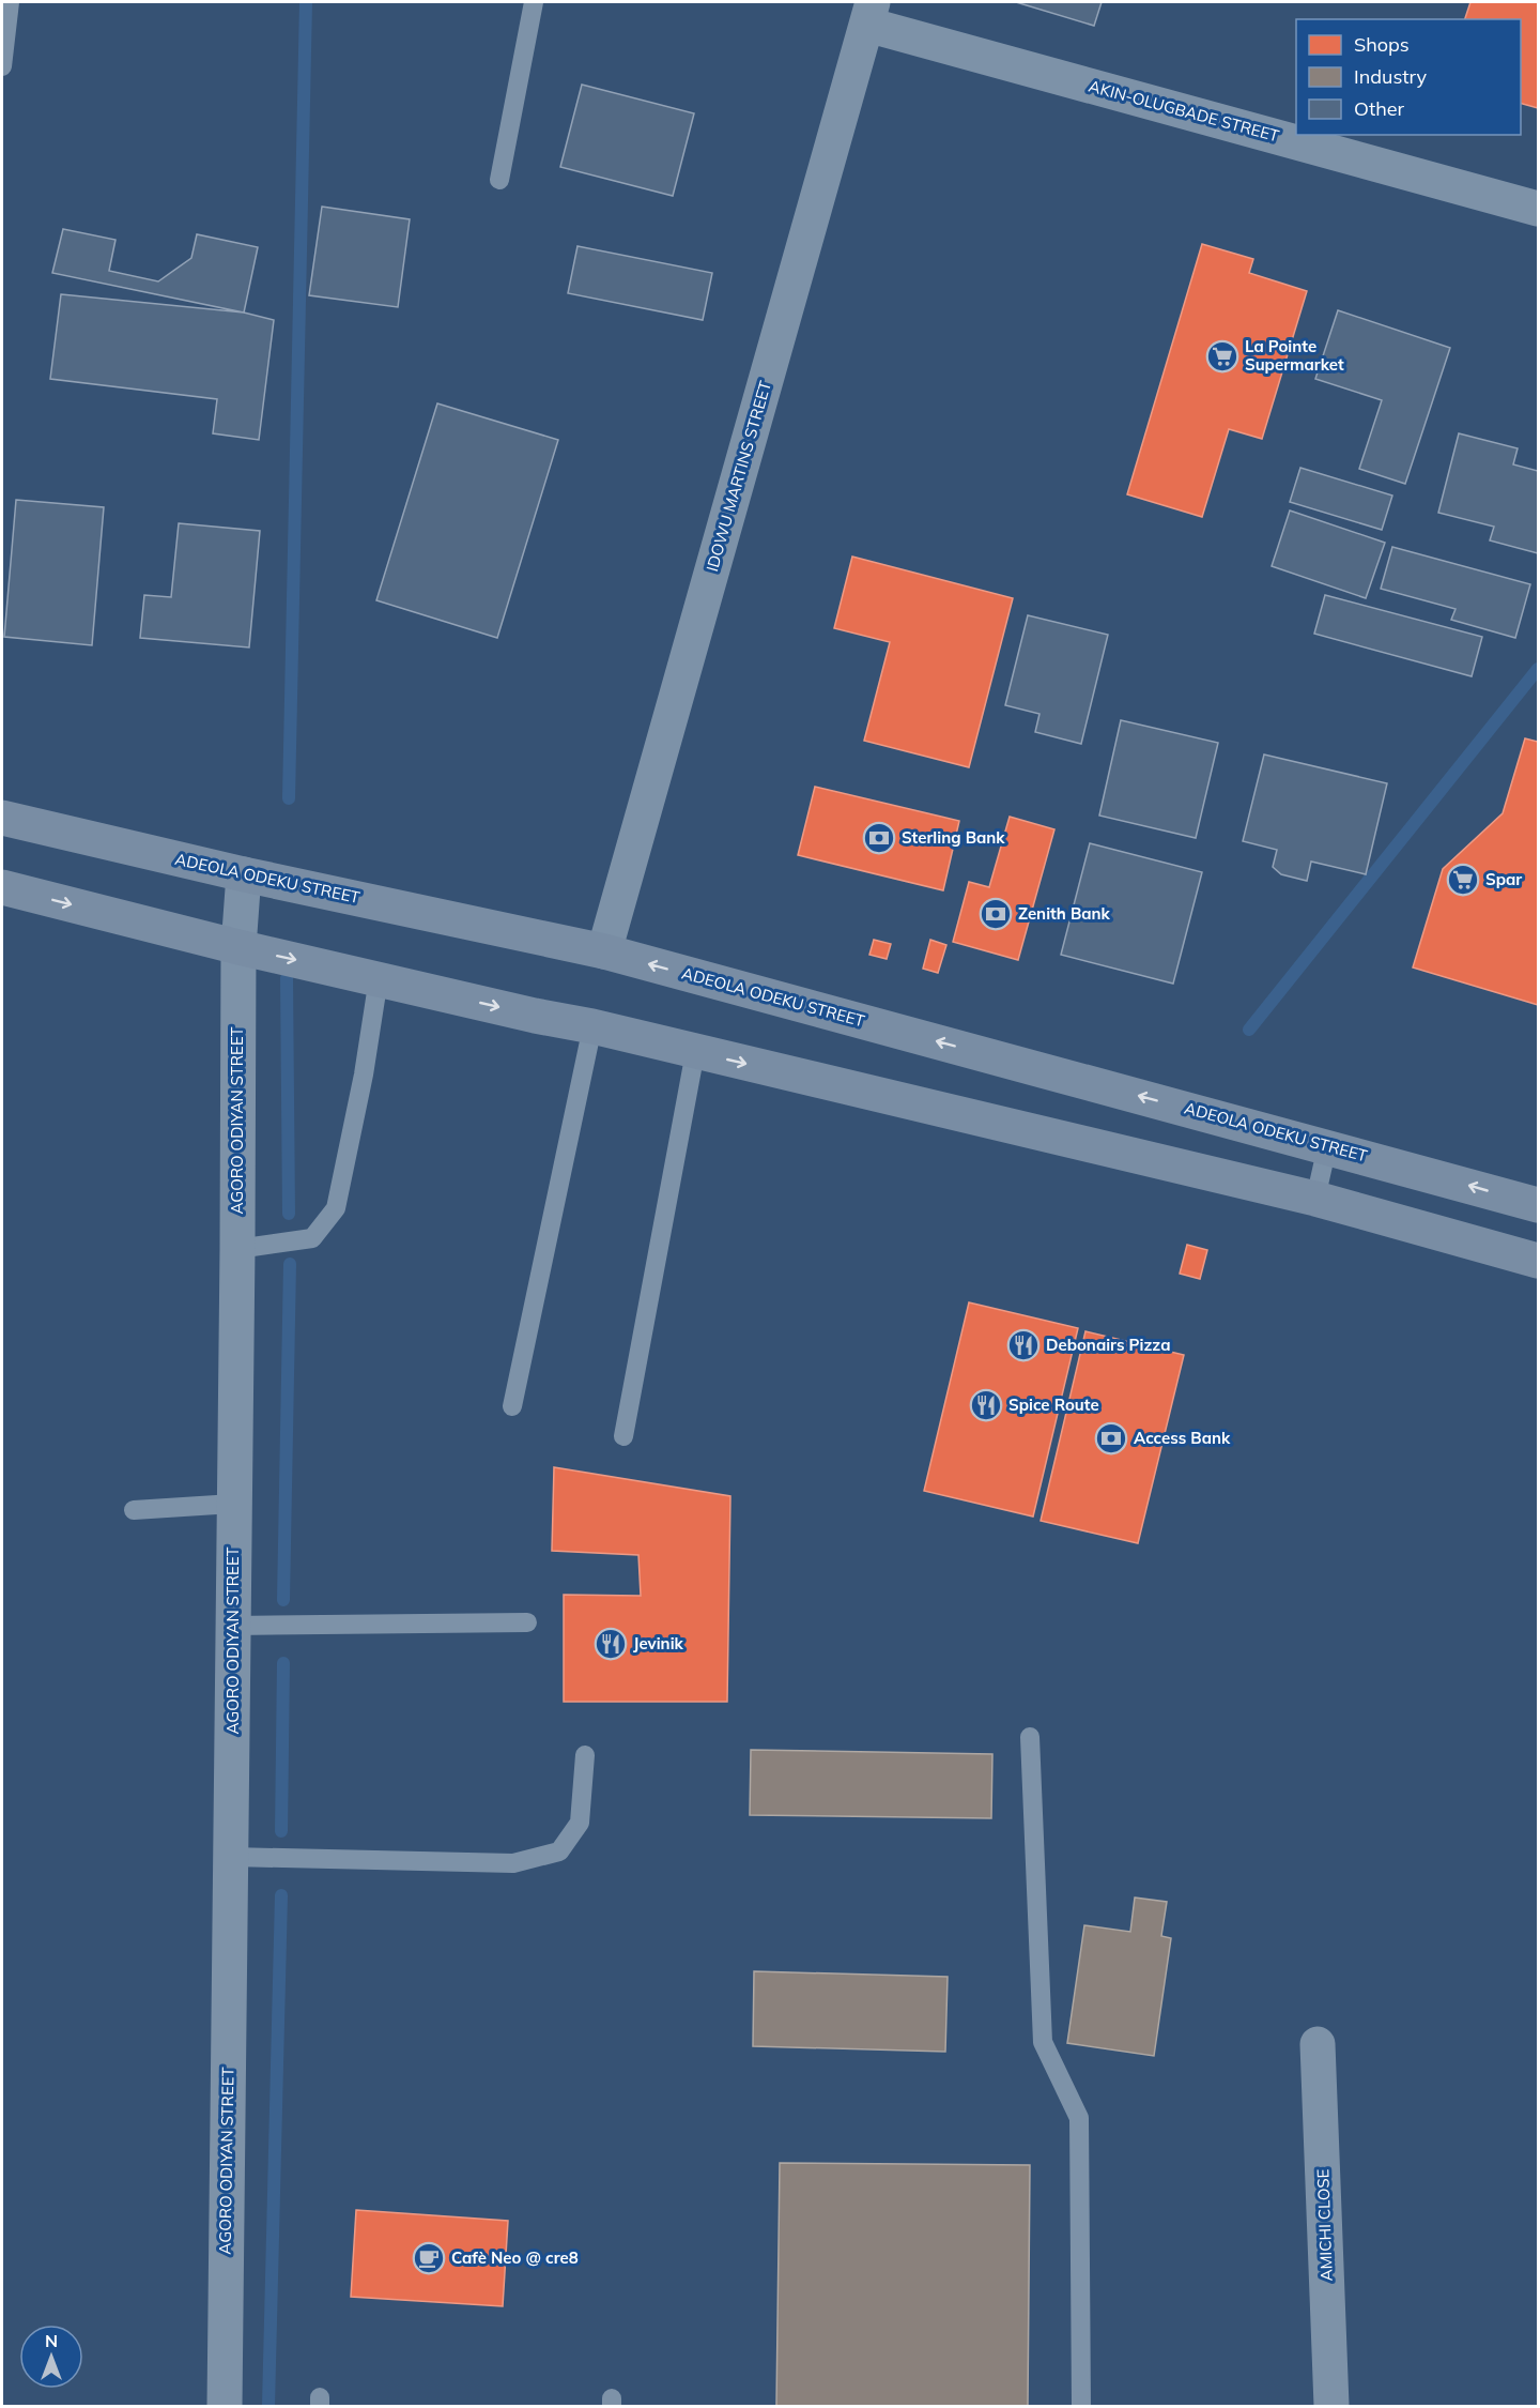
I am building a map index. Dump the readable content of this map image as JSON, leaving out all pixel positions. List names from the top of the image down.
{
  "streets": {
    "main road": ["ADEOLA ODEKU STREET"],
    "street": [
      "AKIN-OLUGBADE STREET",
      "IDOWU MARTINS STREET",
      "AGORO ODIYAN STREET",
      "AMICHI CLOSE"
    ]
  },
  "crossings": [
    ["AKIN-OLUGBADE STREET", "IDOWU MARTINS STREET"],
    ["IDOWU MARTINS STREET", "ADEOLA ODEKU STREET"],
    ["ADEOLA ODEKU STREET", "AGORO ODIYAN STREET"]
  ],
  "places": {
    "supermarket": ["La Pointe Supermarket", "Spar"],
    "bank": ["Sterling Bank", "Zenith Bank", "Access Bank"],
    "restaurant": ["Debonairs Pizza", "Spice Route", "Jevinik"],
    "cafe": ["Cafè Neo @ cre8"]
  },
  "legend": ["Shops", "Industry", "Other"],
  "north": "top"
}
